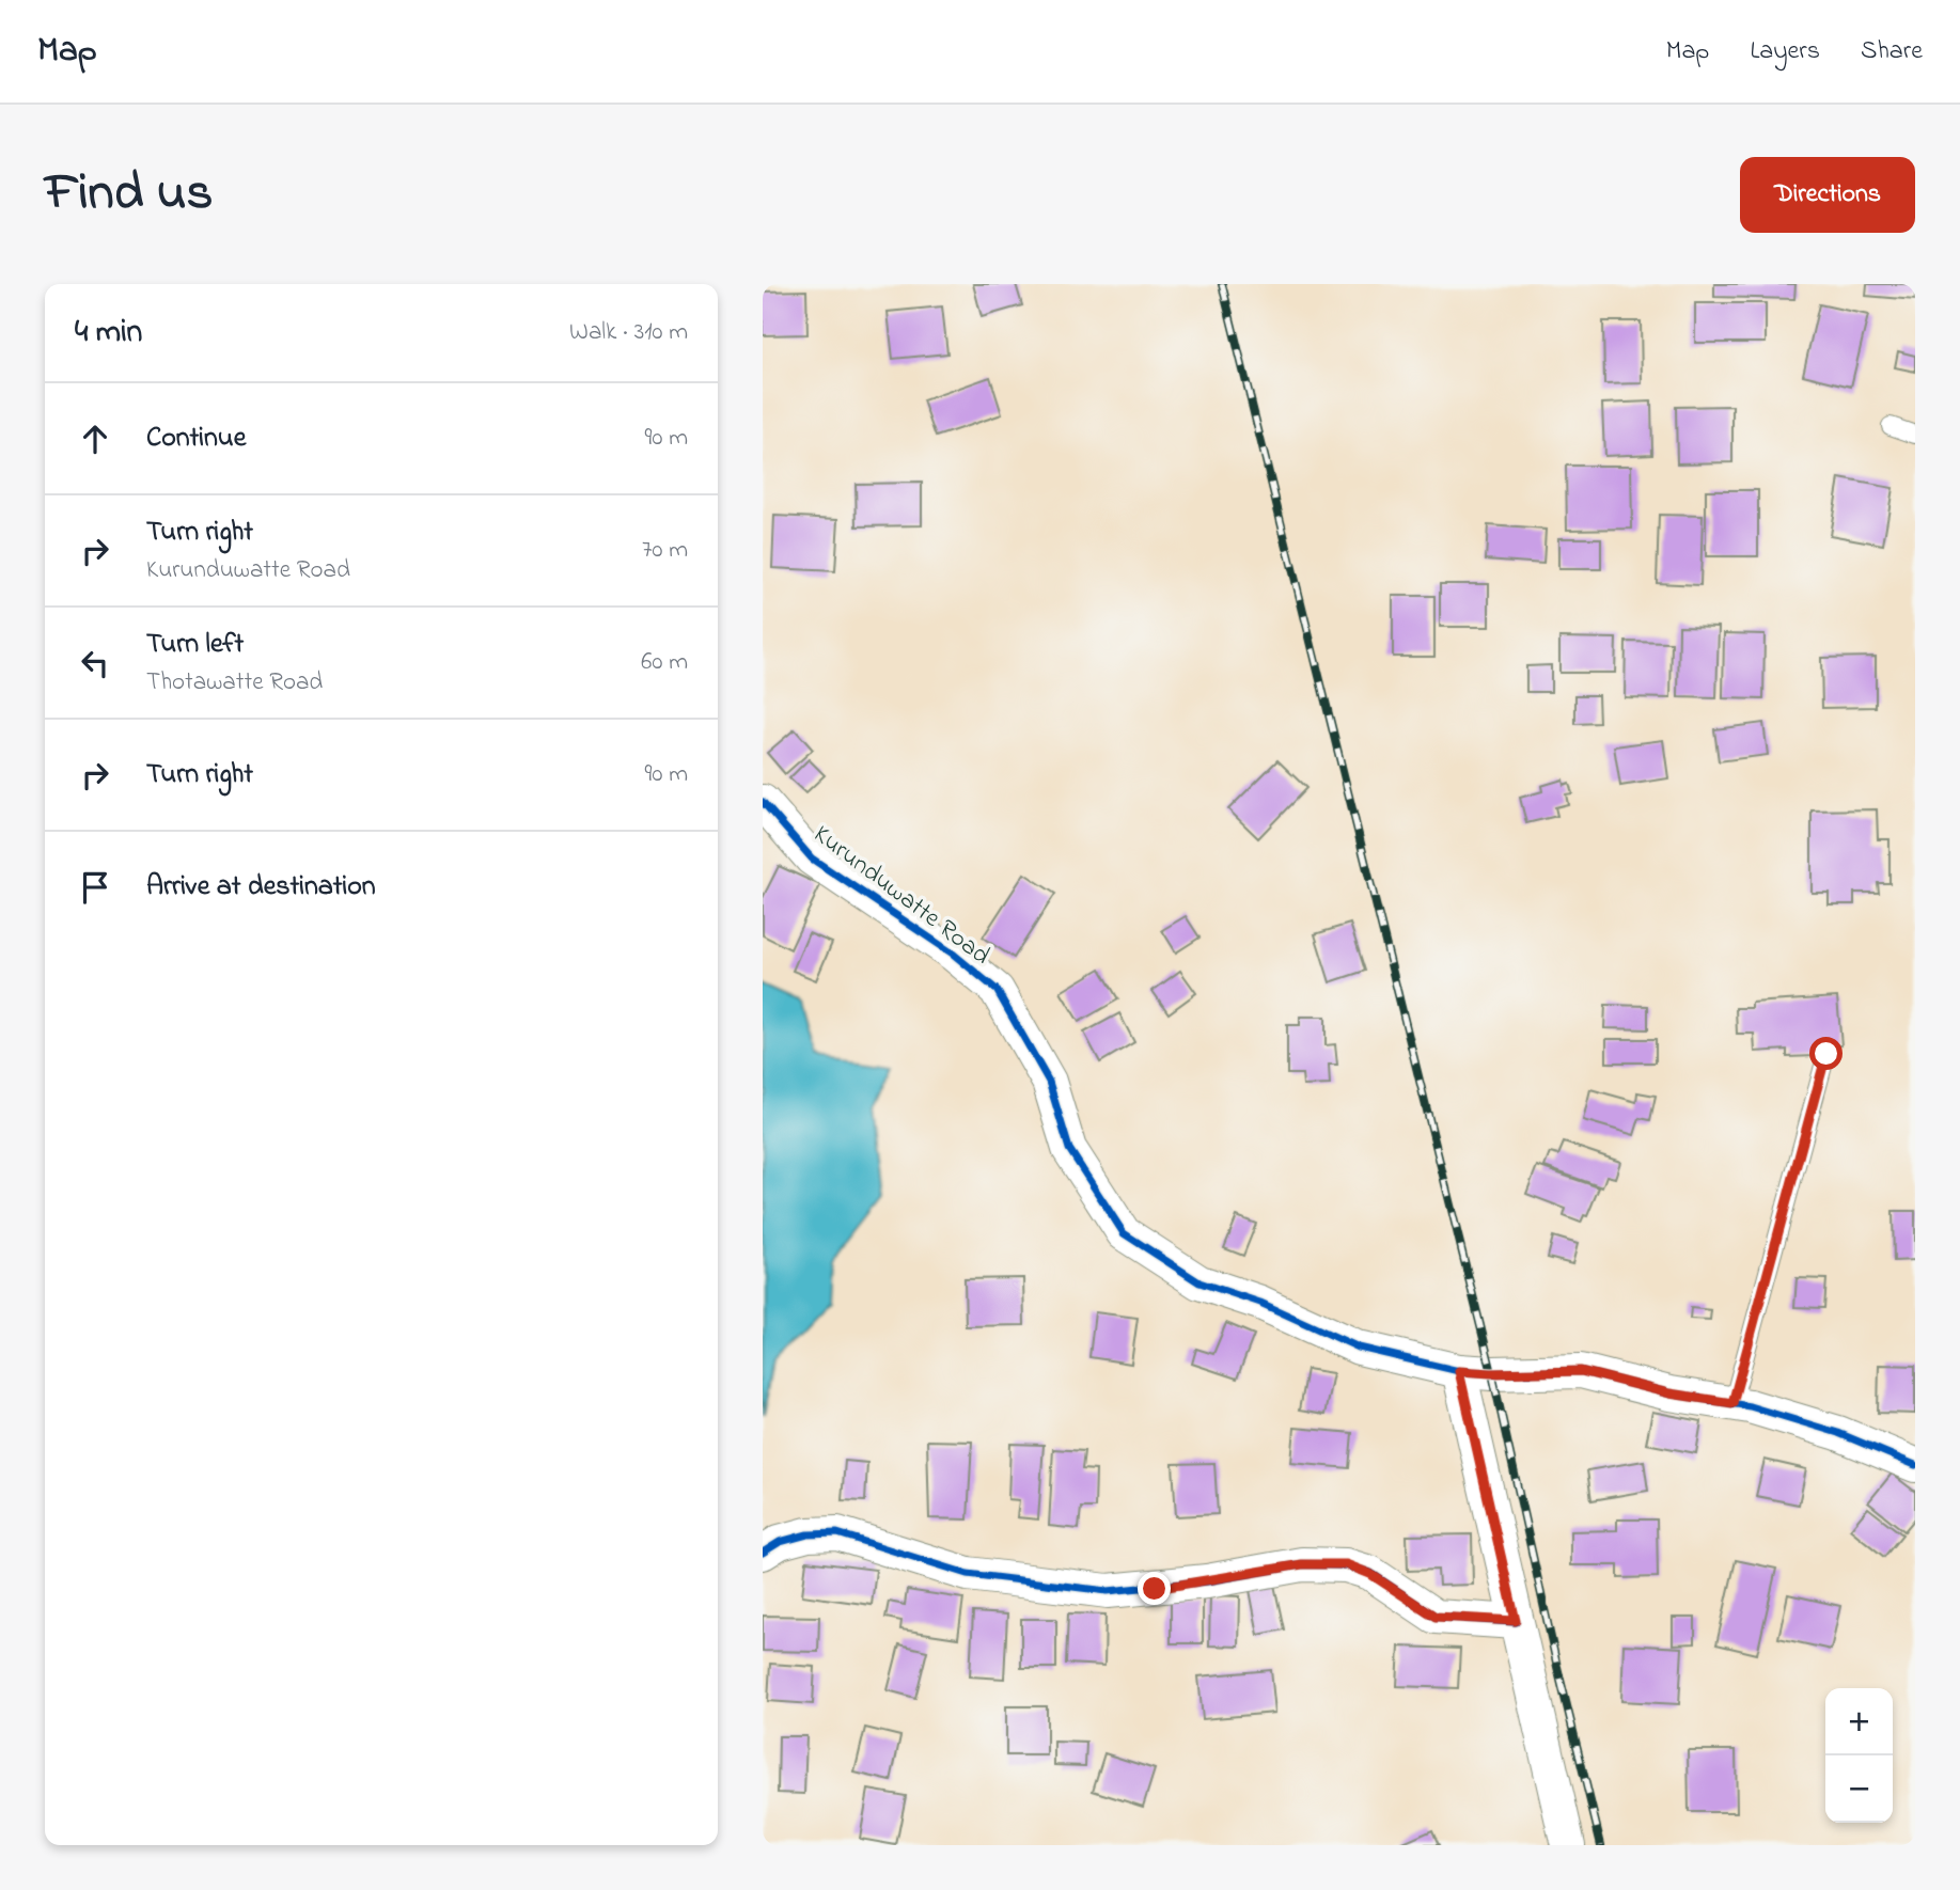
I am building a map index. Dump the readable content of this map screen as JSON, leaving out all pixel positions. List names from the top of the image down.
{
  "streets": {
    "street": ["Kurunduwatte Road"]
  },
  "page": {
    "header": "Map",
    "nav": ["Map", "Layers", "Share"],
    "title": "Find us",
    "buttons": "Directions",
    "heading": ["4 min", "Walk · 310 m"],
    "list": [
      ["Continue", "90 m"],
      ["Turn right", "Kurunduwatte Road", "70 m"],
      ["Turn left", "Thotawatte Road", "60 m"],
      ["Turn right", "90 m"],
      "Arrive at destination"
    ],
    "map_buttons": ["+", "−"]
  }
}
